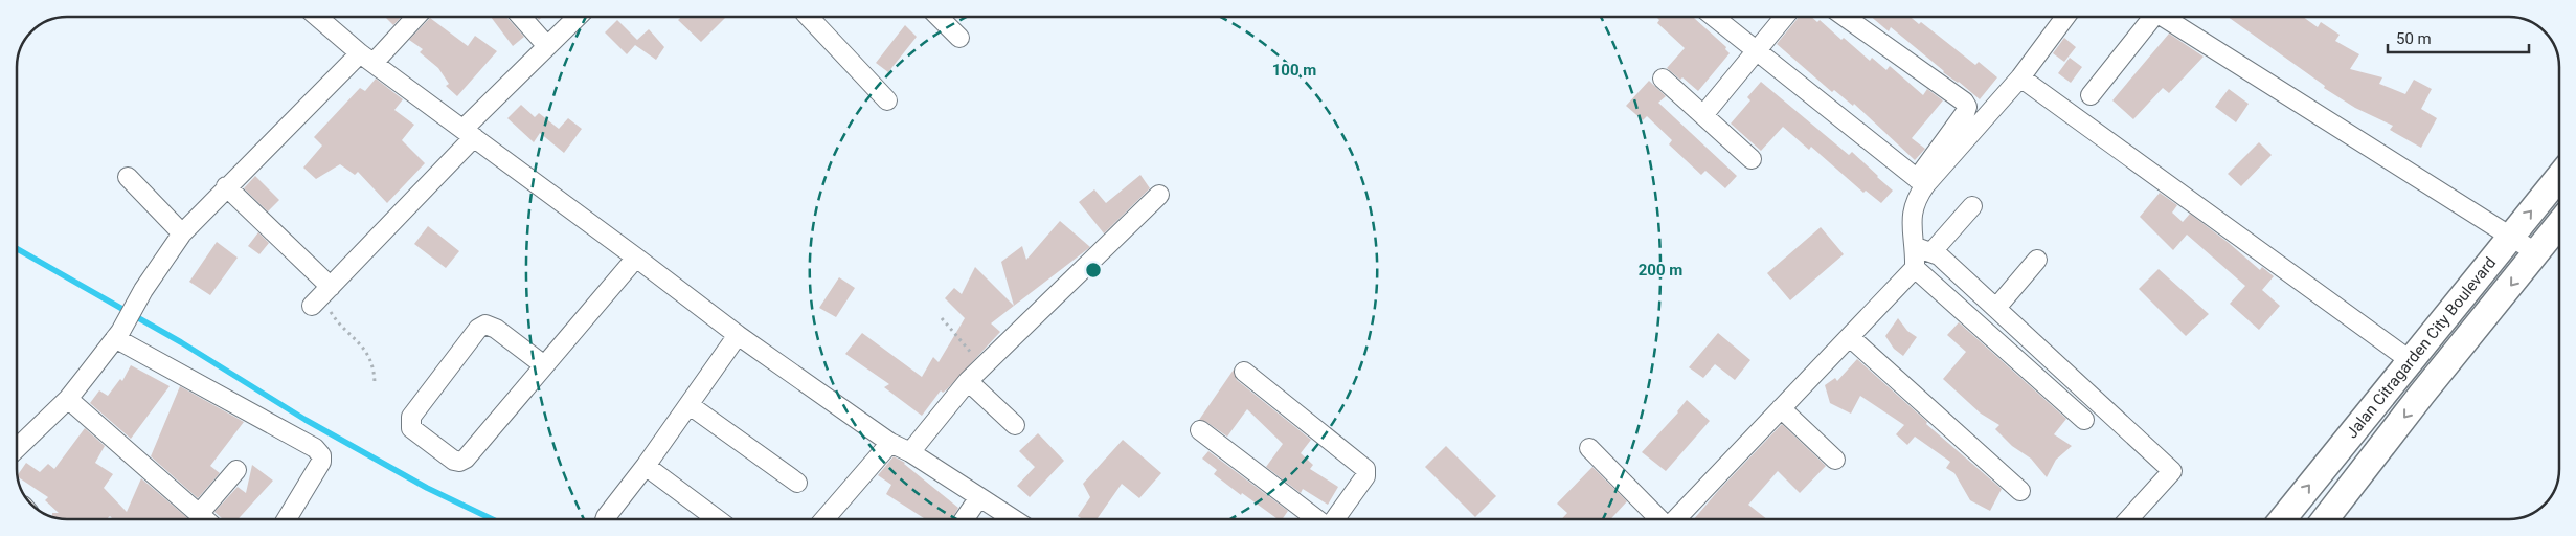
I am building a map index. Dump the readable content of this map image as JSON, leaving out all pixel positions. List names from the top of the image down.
{
  "streets": {
    "main road": ["Jalan Citragarden City Boulevard"]
  },
  "scale_bar": "50 m",
  "rings": ["100 m", "200 m"]
}
